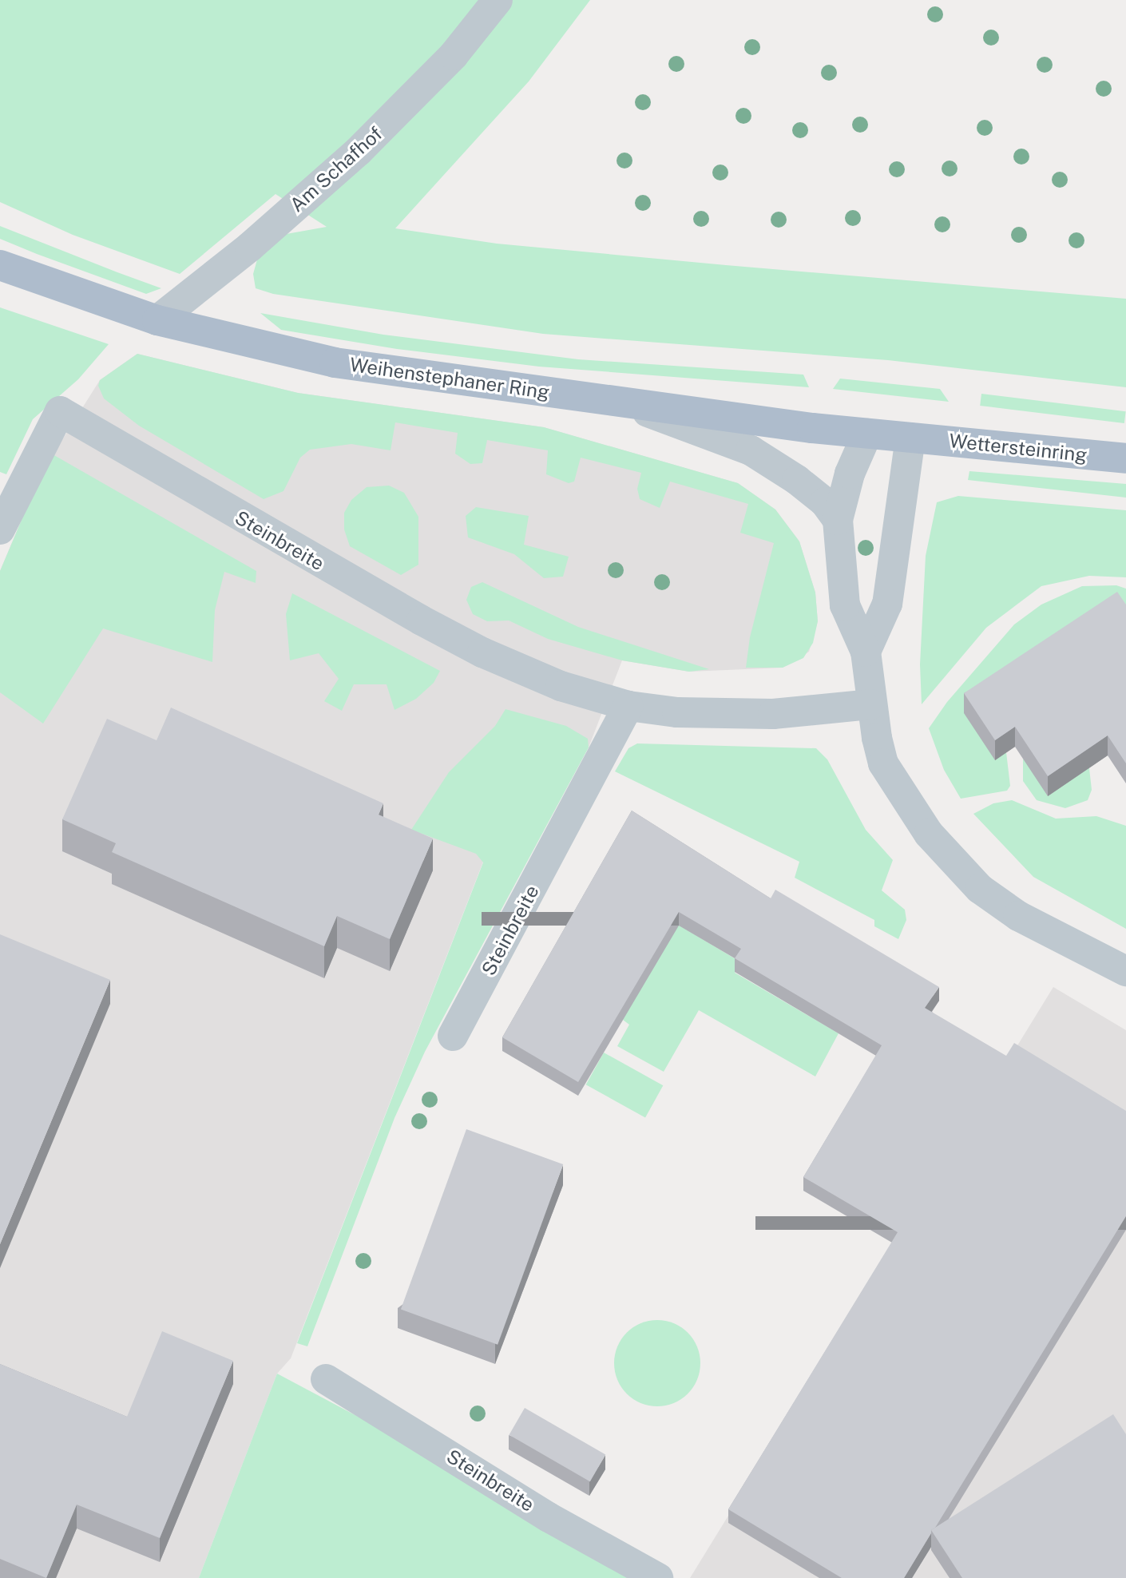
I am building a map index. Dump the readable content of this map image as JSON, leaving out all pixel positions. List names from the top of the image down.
{
  "streets": {
    "main road": ["Weihenstephaner Ring", "Wettersteinring"],
    "street": ["Am Schafhof", "Steinbreite"]
  },
  "crossings": [
    ["Am Schafhof", "Weihenstephaner Ring"],
    ["Weihenstephaner Ring", "Wettersteinring"]
  ]
}
